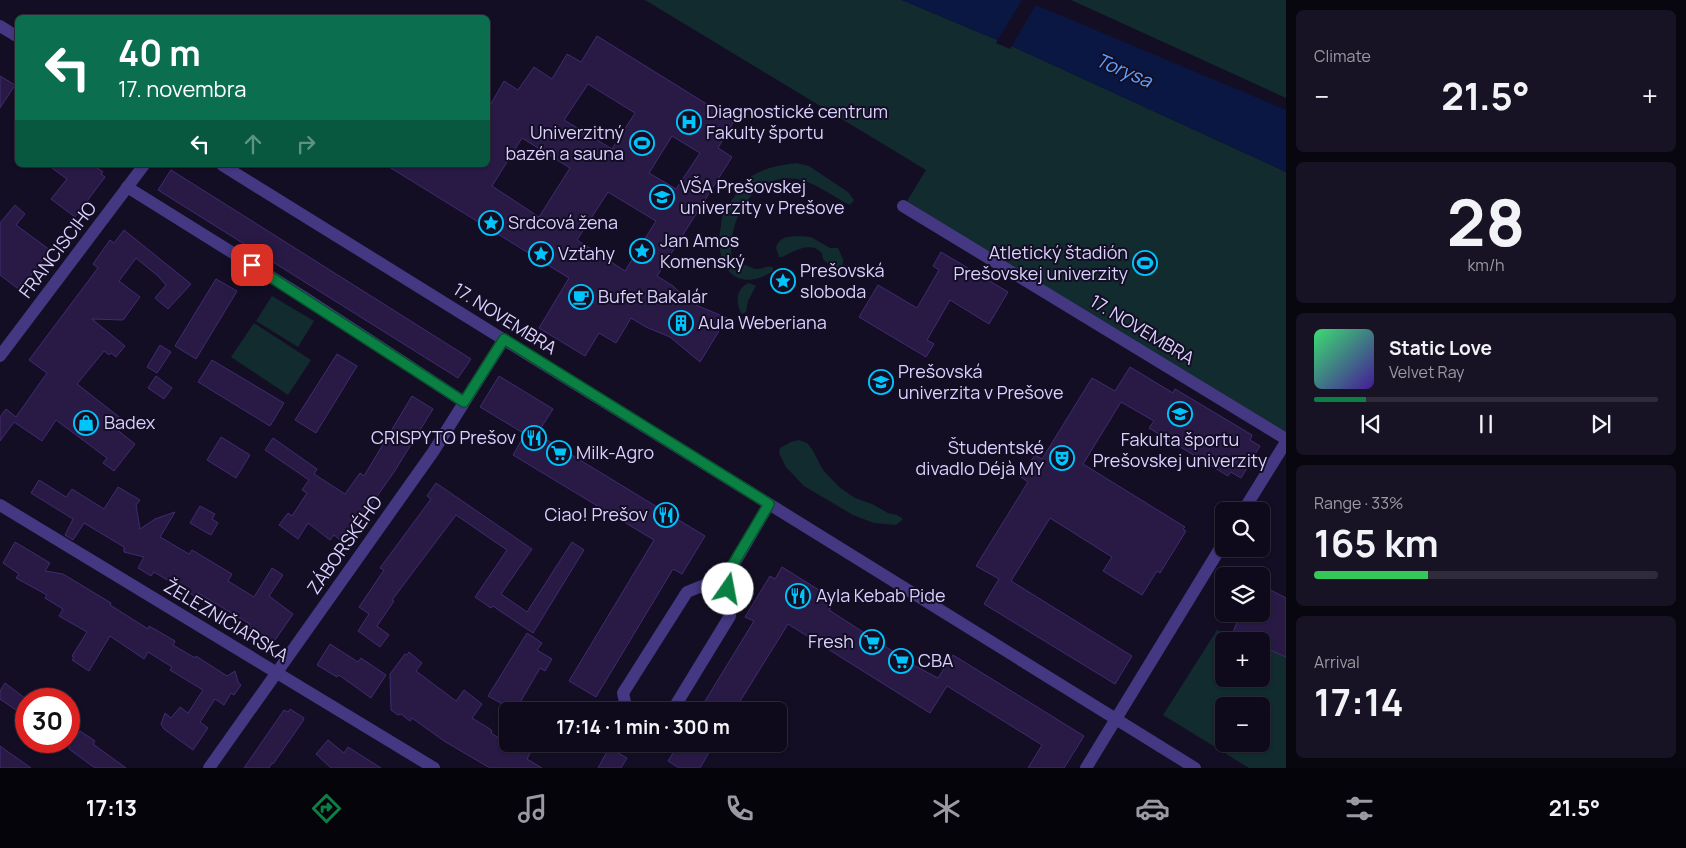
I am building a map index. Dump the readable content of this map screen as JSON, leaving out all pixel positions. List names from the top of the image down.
{
  "streets": {
    "street": [
      "FRANCISCIHO",
      "17. NOVEMBRA",
      "ZÁBORSKÉHO",
      "ŽELEZNIČIARSKA"
    ]
  },
  "crossings": [
    ["17. NOVEMBRA", "ZÁBORSKÉHO"],
    ["ZÁBORSKÉHO", "ŽELEZNIČIARSKA"]
  ],
  "water": ["Torysa"],
  "places": {
    "hospital": ["Diagnostické centrum Fakulty športu"],
    "sports": ["Univerzitný bazén a sauna", "Atletický štadión Prešovskej univerzity"],
    "school or university": ["VŠA Prešovskej univerzity v Prešove", "Prešovská univerzita v Prešove", "Fakulta športu Prešovskej univerzity"],
    "place": [
      "Srdcová žena",
      "Jan Amos Komenský",
      "Vzťahy",
      "Prešovská sloboda"
    ],
    "cafe": ["Bufet Bakalár"],
    "building": ["Aula Weberiana"],
    "shop": ["Badex"],
    "restaurant": ["CRISPYTO Prešov", "Ciao! Prešov", "Ayla Kebab Pide"],
    "supermarket": ["Milk-Agro", "Fresh", "CBA"],
    "theatre": ["Študentské divadlo Déjà MY"]
  },
  "page": {
    "tile": [
      "Climate",
      ["28", "km/h"],
      ["Range · 33%", "165 km"],
      ["Arrival", "17:14"]
    ],
    "turn": ["40 m", "17. novembra"],
    "heat": ["−", "21.5°", "+"],
    "song": ["Static Love", "Velvet Ray"],
    "map_buttons": ["+", "−"],
    "limit": "30",
    "trip": "17:14 · 1 min · 300 m",
    "tabs": ["17:13", "21.5°"]
  }
}
